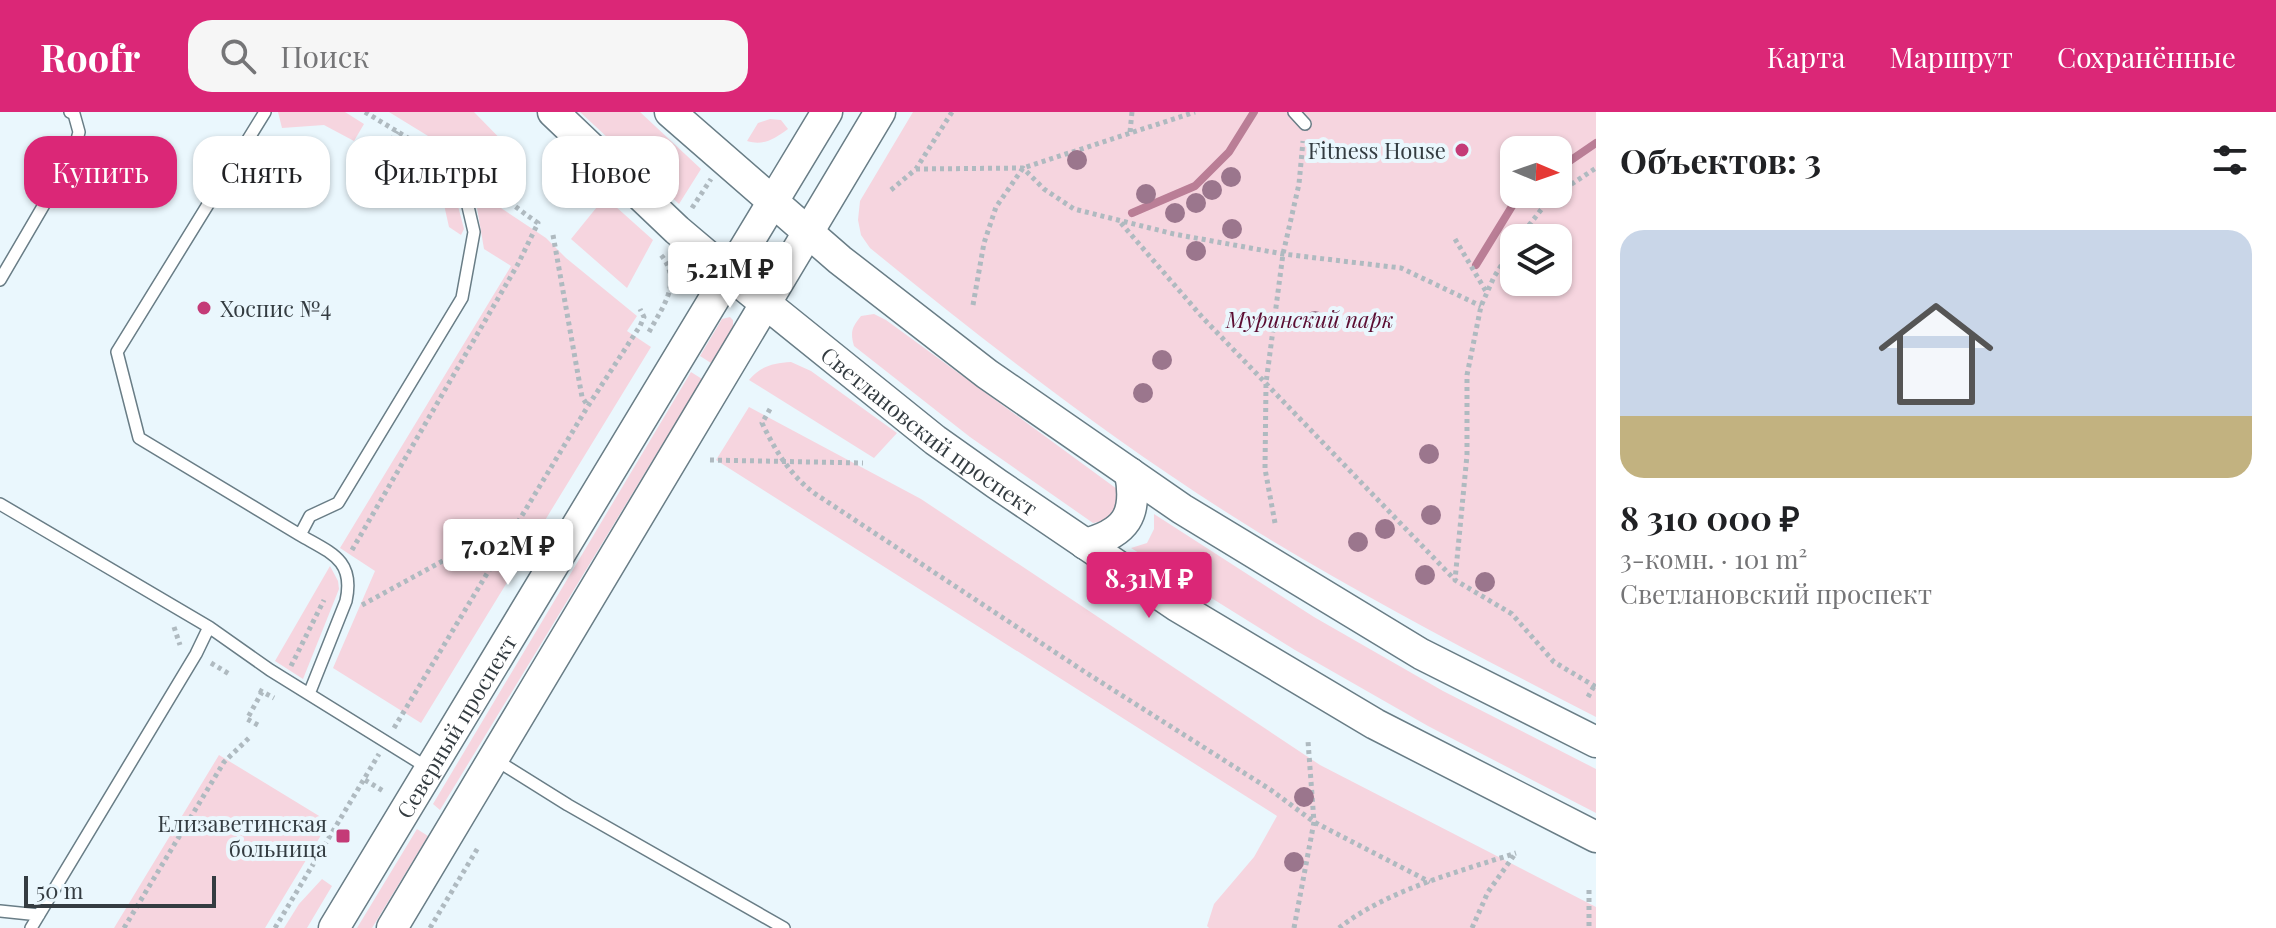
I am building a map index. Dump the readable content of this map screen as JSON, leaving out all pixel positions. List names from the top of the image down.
{
  "streets": {
    "main road": ["Светлановский проспект", "Северный проспект"]
  },
  "crossings": [
    ["Светлановский проспект", "Северный проспект"]
  ],
  "parks": ["Муринский парк"],
  "places": {
    "other": ["Fitness House", "Хоспис №4"],
    "transit": ["Елизаветинская больница"]
  },
  "scale_bar": "50 m",
  "north": "right",
  "page": {
    "header": "Roofr",
    "search": "Поиск",
    "nav": ["Карта", "Маршрут", "Сохранённые"],
    "heading": "Объектов: 3",
    "chip": [
      "Купить",
      "Снять",
      "Фильтры",
      "Новое"
    ],
    "list": [
      {
        "name": "8 310 000 ₽",
        "note": "3-комн. · 101 m² · Светлановский проспект"
      }
    ],
    "price": ["5.21M ₽", "7.02M ₽", "8.31M ₽"],
    "scale": "50 m"
  }
}
